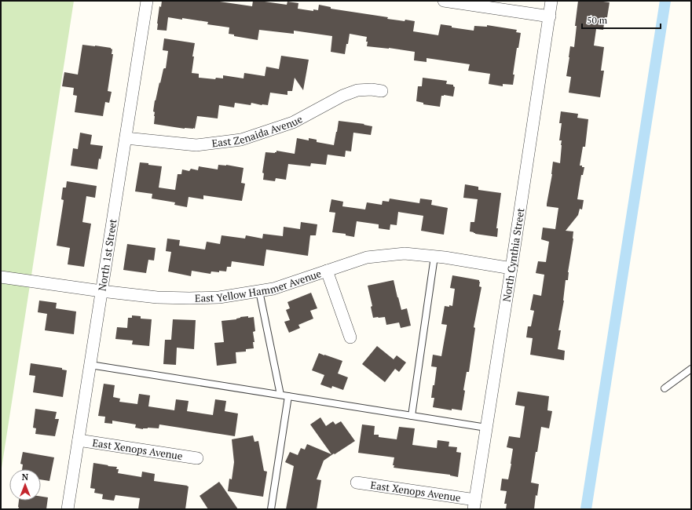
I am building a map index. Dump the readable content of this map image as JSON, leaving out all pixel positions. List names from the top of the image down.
{
  "streets": {
    "street": [
      "East Zenaida Avenue",
      "North 1st Street",
      "North Cynthia Street",
      "East Yellow Hammer Avenue",
      "East Xenops Avenue"
    ]
  },
  "crossings": [
    ["East Zenaida Avenue", "North 1st Street"],
    ["North 1st Street", "East Yellow Hammer Avenue"],
    ["North 1st Street", "East Xenops Avenue"],
    ["North Cynthia Street", "East Yellow Hammer Avenue"],
    ["North Cynthia Street", "East Xenops Avenue"]
  ],
  "scale_bar": "50 m",
  "north": "top"
}
